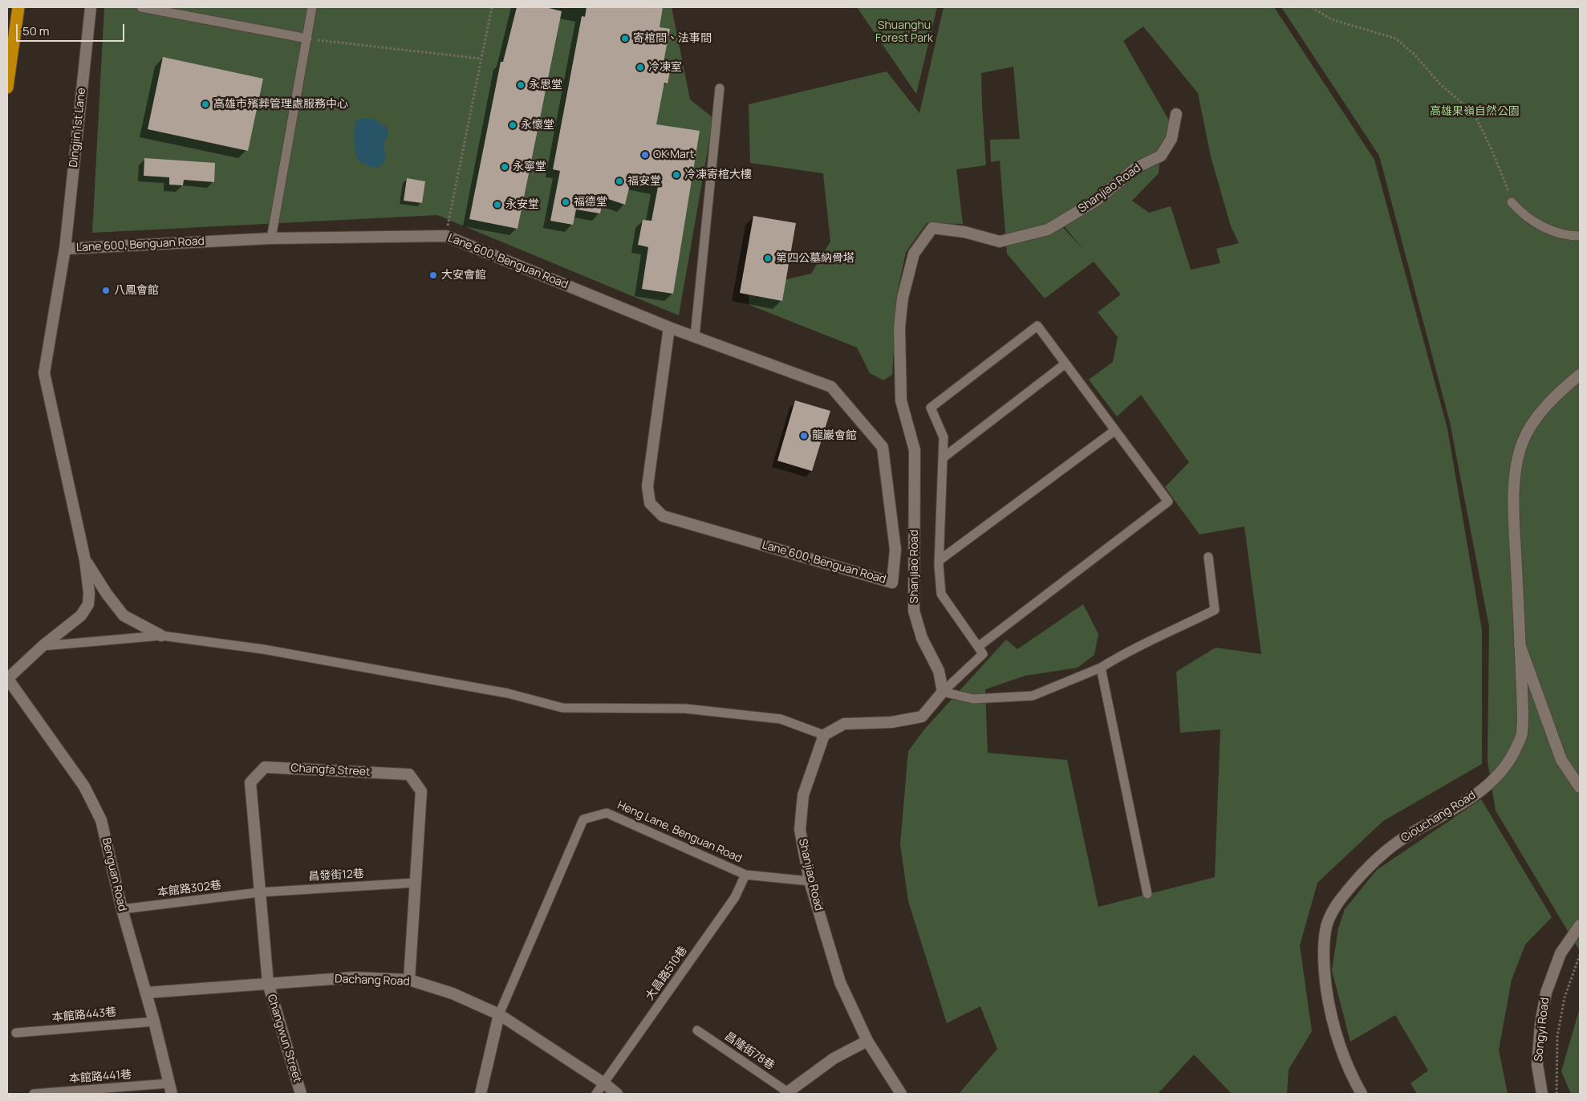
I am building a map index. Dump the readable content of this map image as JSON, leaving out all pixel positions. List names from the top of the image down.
{
  "streets": {
    "street": [
      "Dingjin 1st Lane",
      "Shanjiao Road",
      "Lane 600, Benguan Road",
      "Changfa Street",
      "Ciouchang Road",
      "Benguan Road",
      "Dachang Road",
      "Songyi Road",
      "Changwun Street"
    ],
    "lane": [
      "Heng Lane, Benguan Road",
      "昌發街12巷",
      "本館路302巷",
      "大昌路510巷",
      "本館路443巷",
      "昌隆街78巷",
      "本館路441巷"
    ]
  },
  "crossings": [
    ["Dingjin 1st Lane", "Lane 600, Benguan Road"],
    ["Shanjiao Road", "Heng Lane, Benguan Road"],
    ["Lane 600, Benguan Road", "Benguan Road"],
    ["Changfa Street", "昌發街12巷"],
    ["Changfa Street", "本館路302巷"],
    ["Changfa Street", "Dachang Road"],
    ["Changfa Street", "Changwun Street"],
    ["Heng Lane, Benguan Road", "大昌路510巷"],
    ["Heng Lane, Benguan Road", "Dachang Road"],
    ["Benguan Road", "本館路302巷"],
    ["Benguan Road", "Dachang Road"],
    ["Benguan Road", "本館路443巷"],
    ["Benguan Road", "本館路441巷"],
    ["昌發街12巷", "本館路302巷"],
    ["大昌路510巷", "Dachang Road"],
    ["Dachang Road", "Changwun Street"]
  ],
  "parks": ["Shuanghu Forest Park", "高雄果嶺自然公園"],
  "places": [
    "寄棺間、法事間",
    "冷凍室",
    "永思堂",
    "高雄市殯葬管理處服務中心",
    "永懷堂",
    "OK Mart",
    "永寧堂",
    "冷凍寄棺大樓",
    "福安堂",
    "福德堂",
    "永安堂",
    "第四公墓納骨塔",
    "大安會館",
    "八鳳會館",
    "龍巖會館"
  ],
  "scale_bar": "50 m"
}
